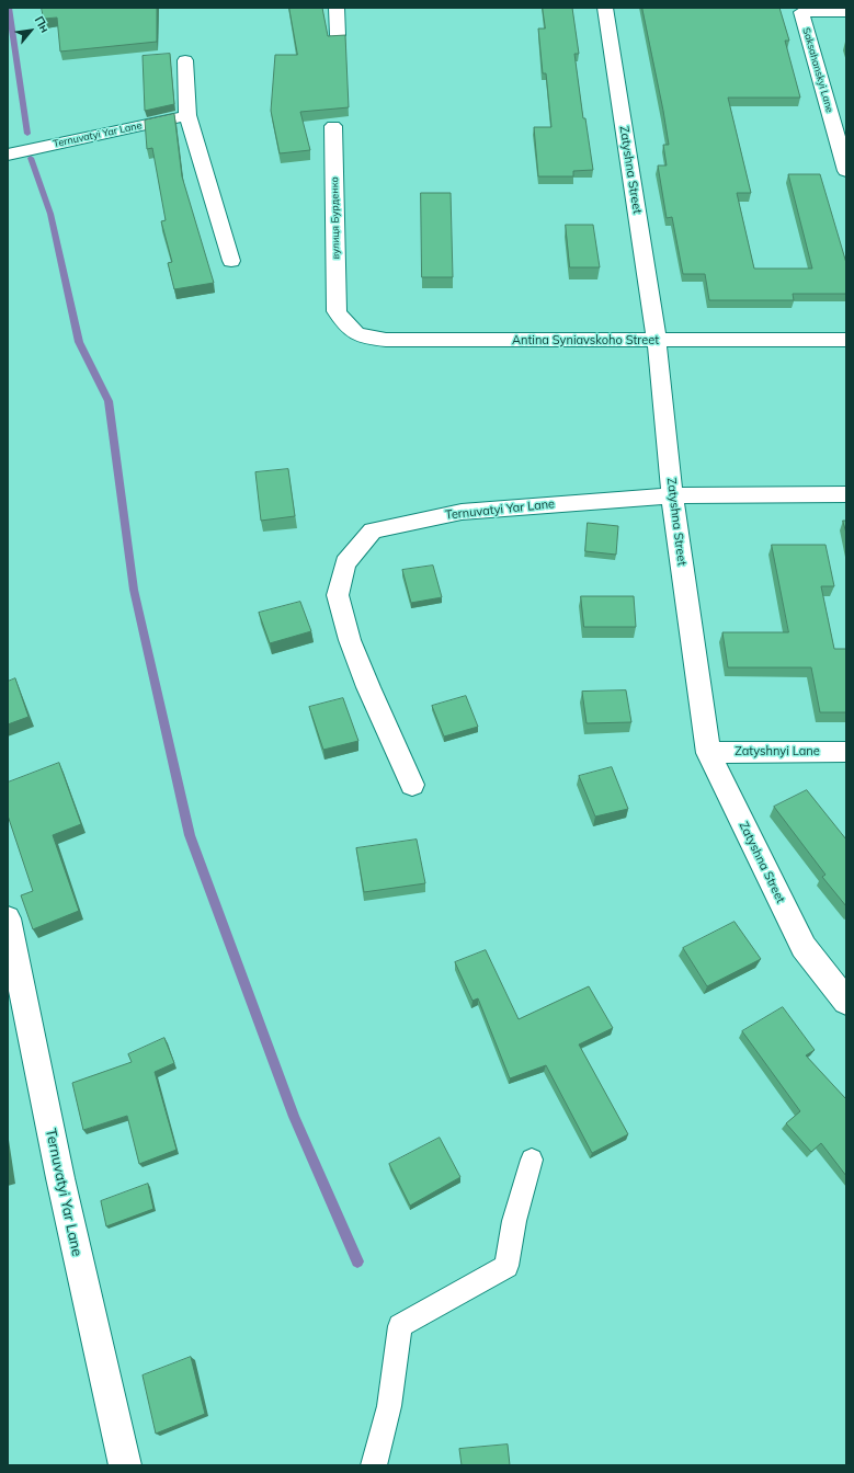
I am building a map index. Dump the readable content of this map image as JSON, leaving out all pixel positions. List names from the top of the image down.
{
  "streets": {
    "street": [
      "Saksahanskyi Lane",
      "Ternuvatyi Yar Lane",
      "Zatyshna Street",
      "вулиця Бурденко",
      "Antina Syniavskoho Street",
      "Zatyshnyi Lane"
    ]
  },
  "crossings": [
    ["Ternuvatyi Yar Lane", "Zatyshna Street"],
    ["Zatyshna Street", "Antina Syniavskoho Street"],
    ["Zatyshna Street", "Zatyshnyi Lane"],
    ["вулиця Бурденко", "Antina Syniavskoho Street"]
  ],
  "north": "top right"
}
